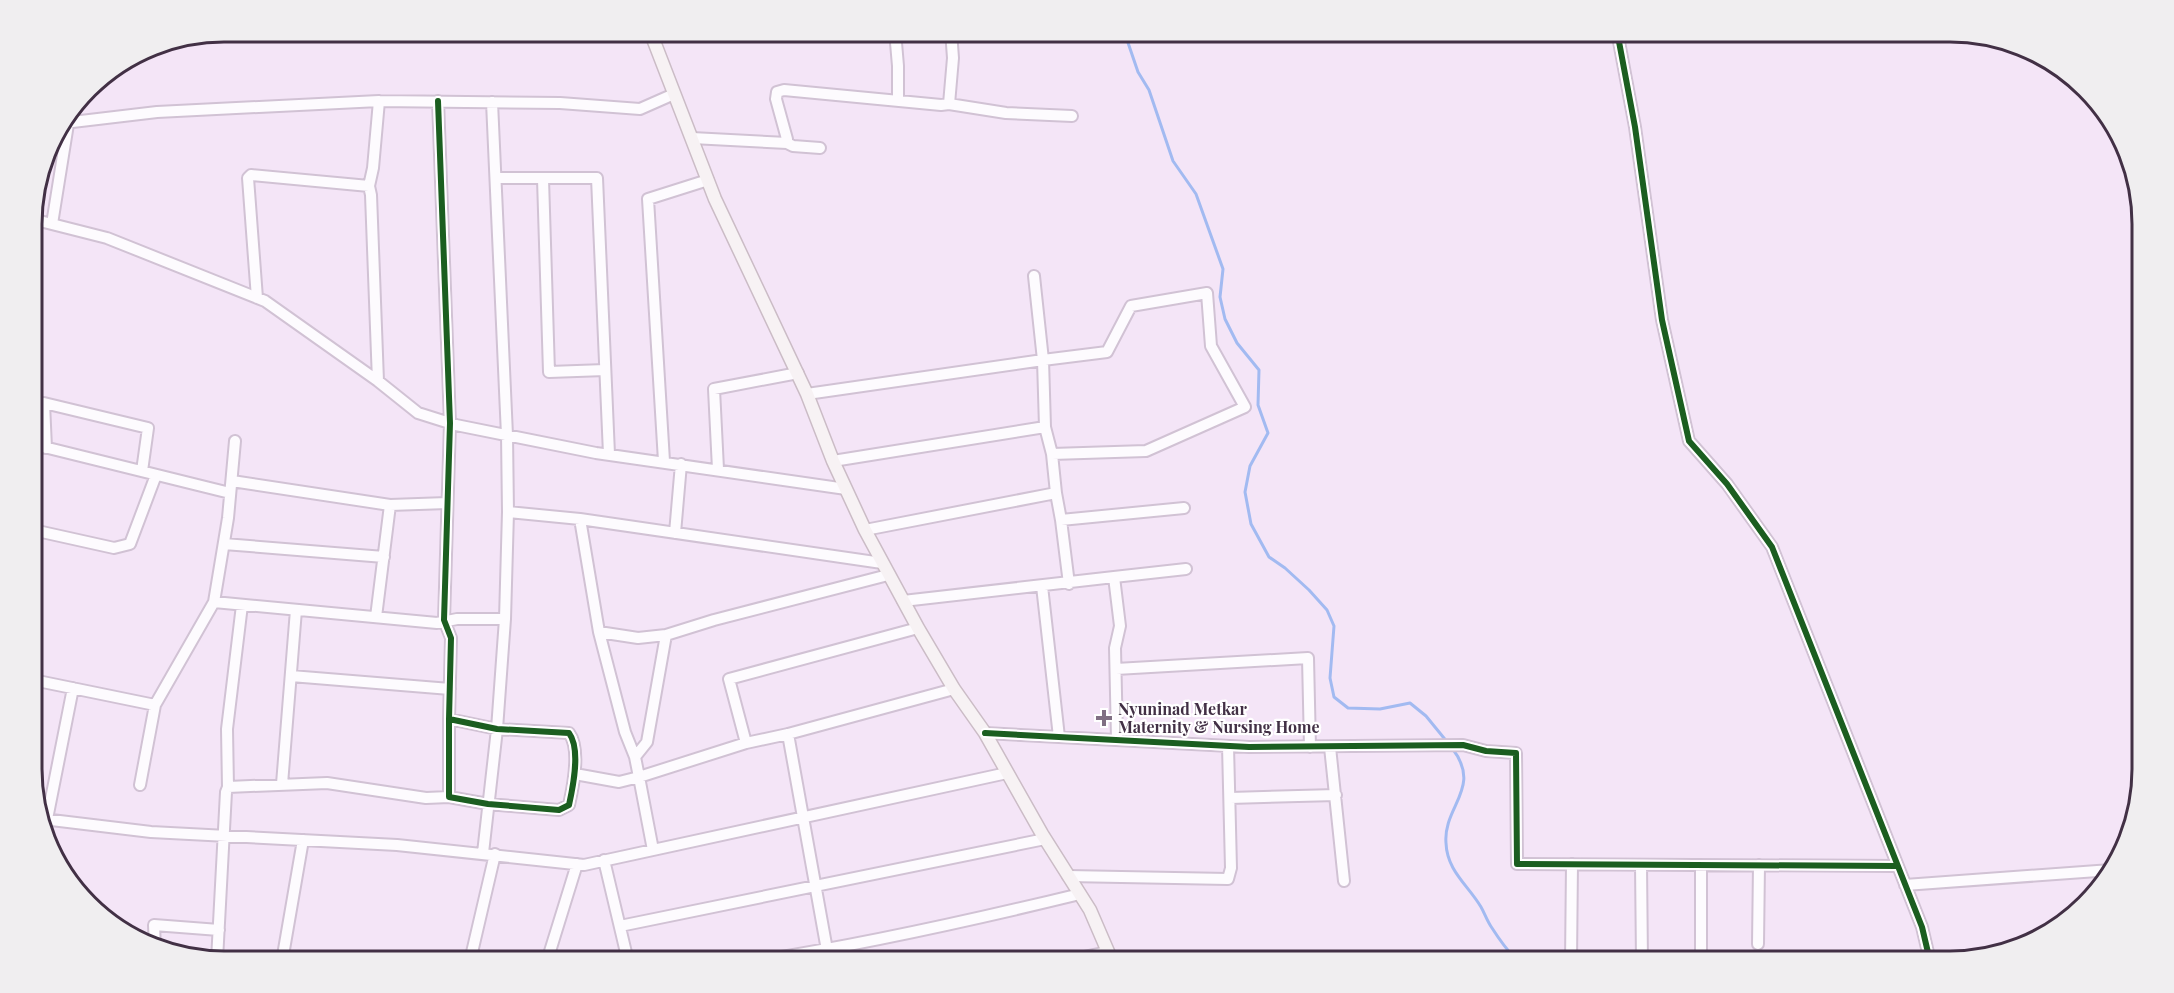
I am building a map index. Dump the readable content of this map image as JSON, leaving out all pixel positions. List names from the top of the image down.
{
  "places": {
    "health": ["Nyuninad Metkar Maternity & Nursing Home"]
  }
}
